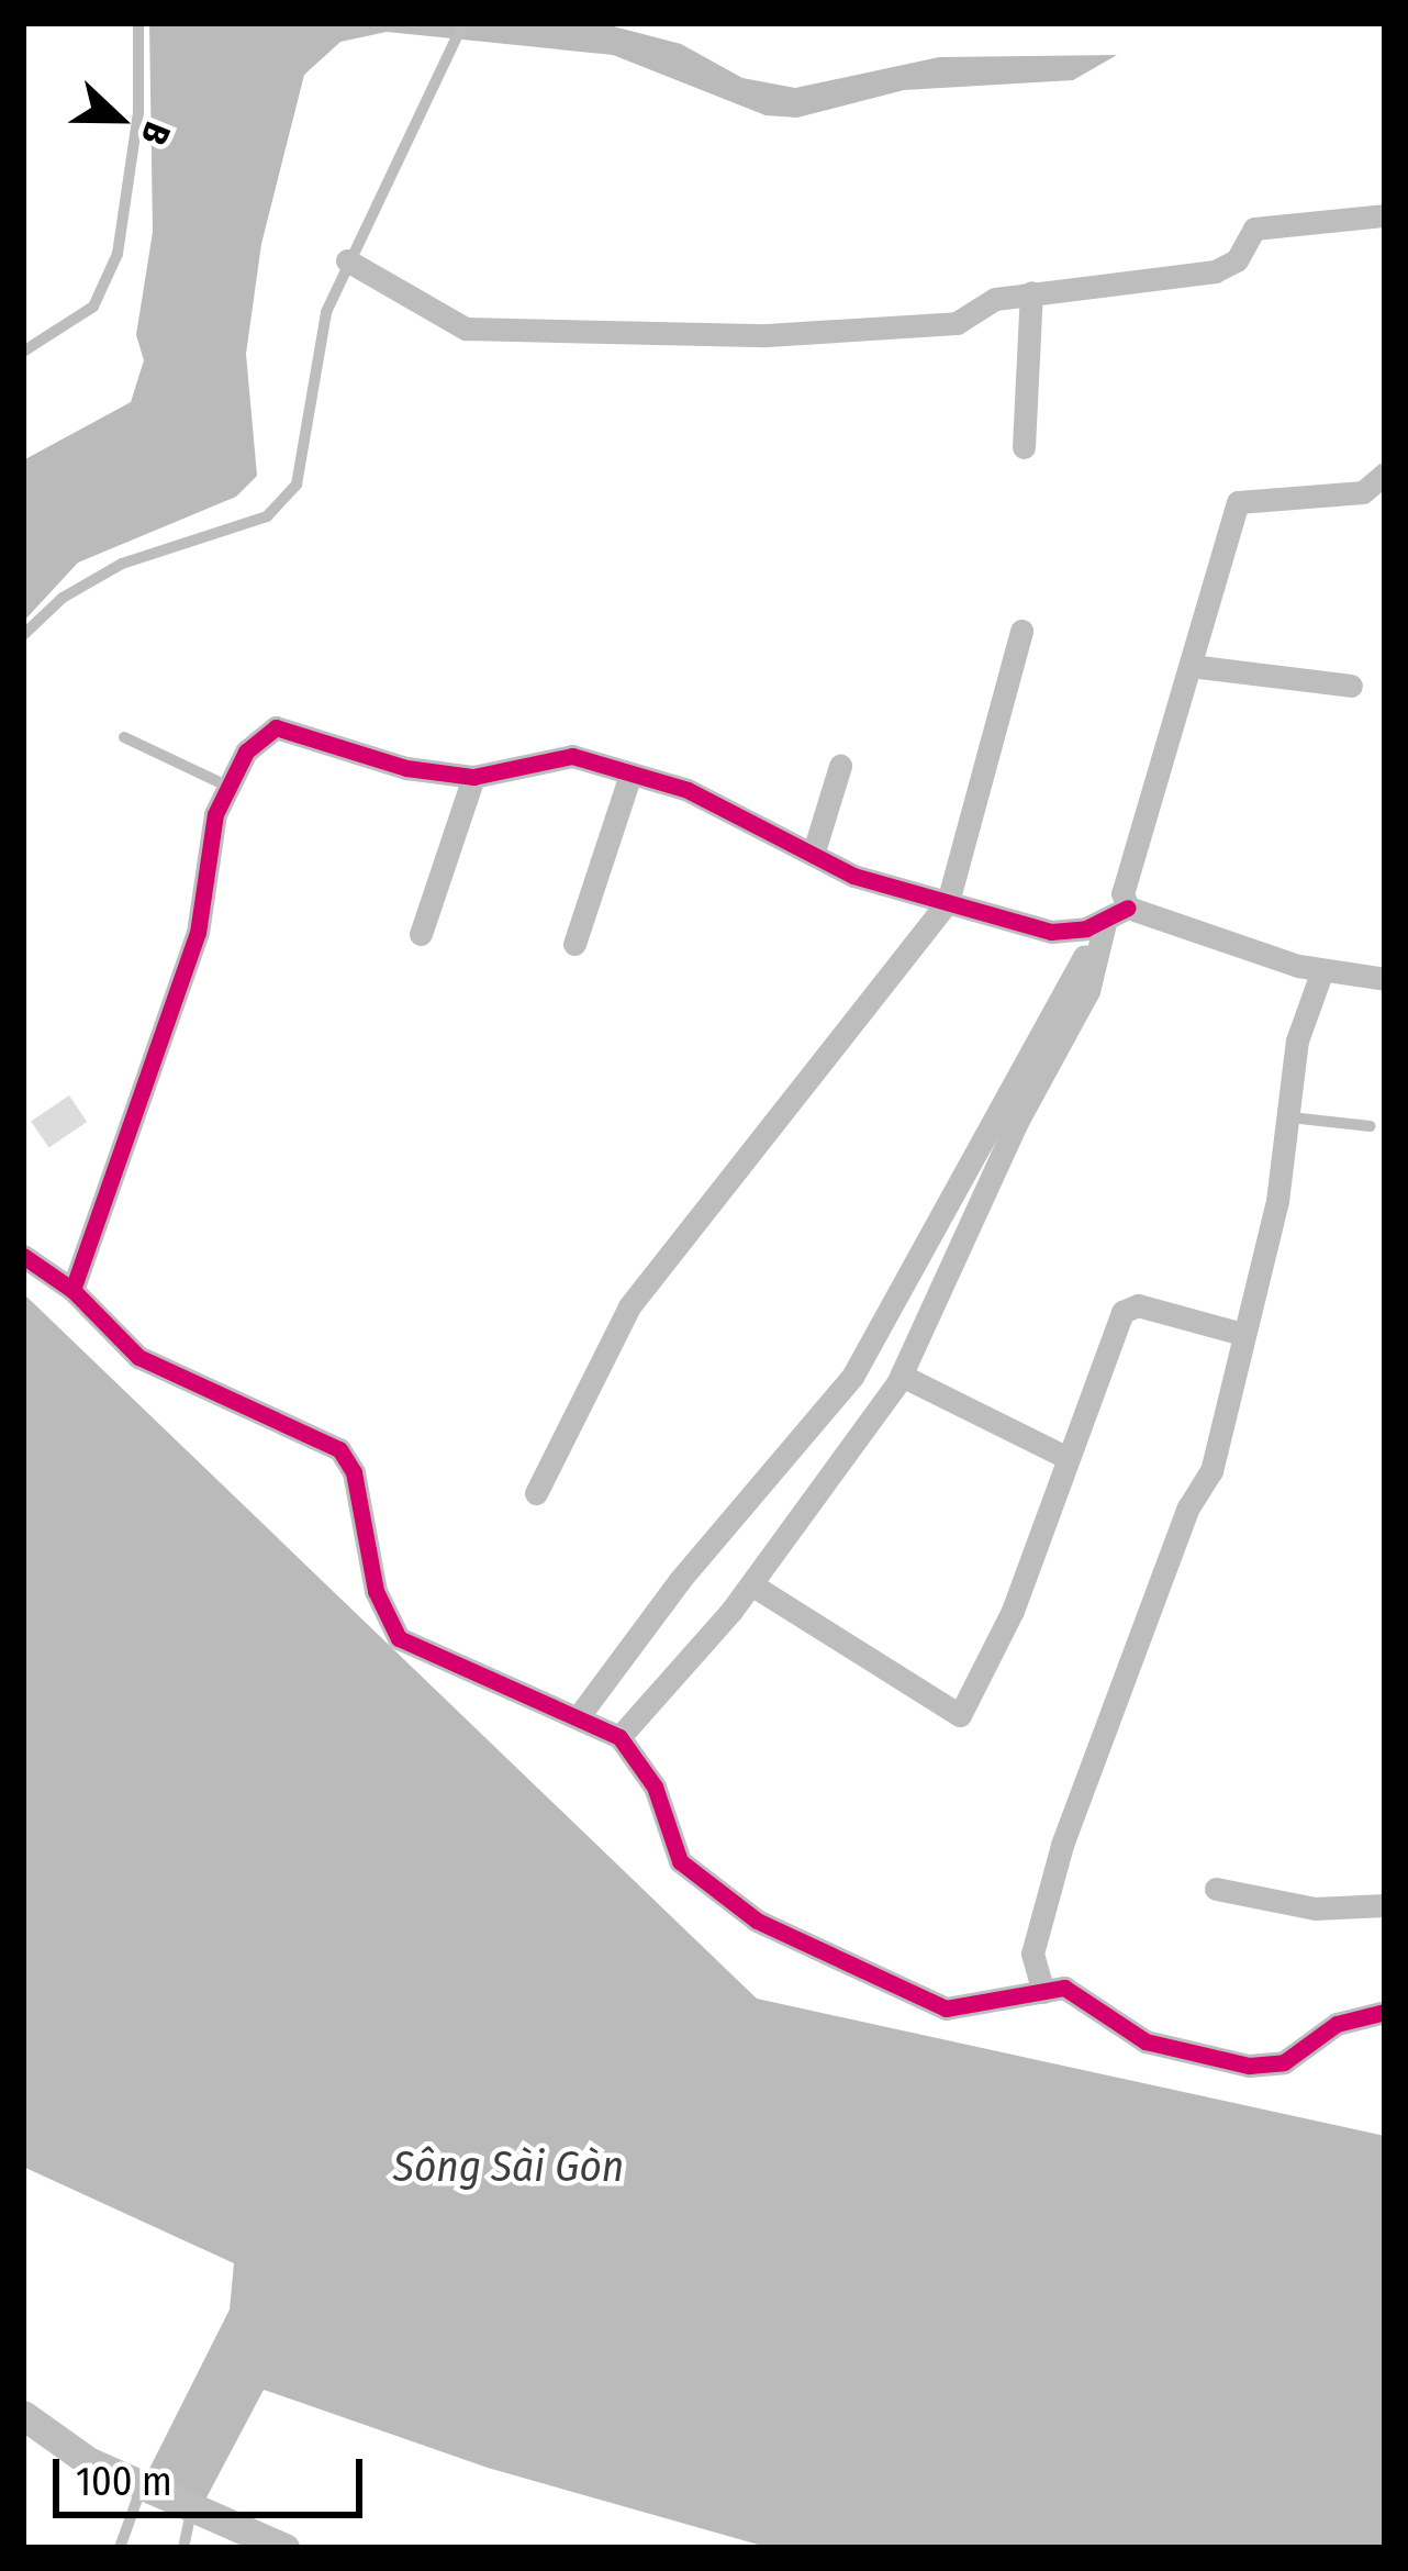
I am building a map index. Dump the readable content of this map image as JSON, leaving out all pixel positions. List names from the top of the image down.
{
  "water": ["Sông Sài Gòn"],
  "scale_bar": "100 m",
  "north": "right"
}
